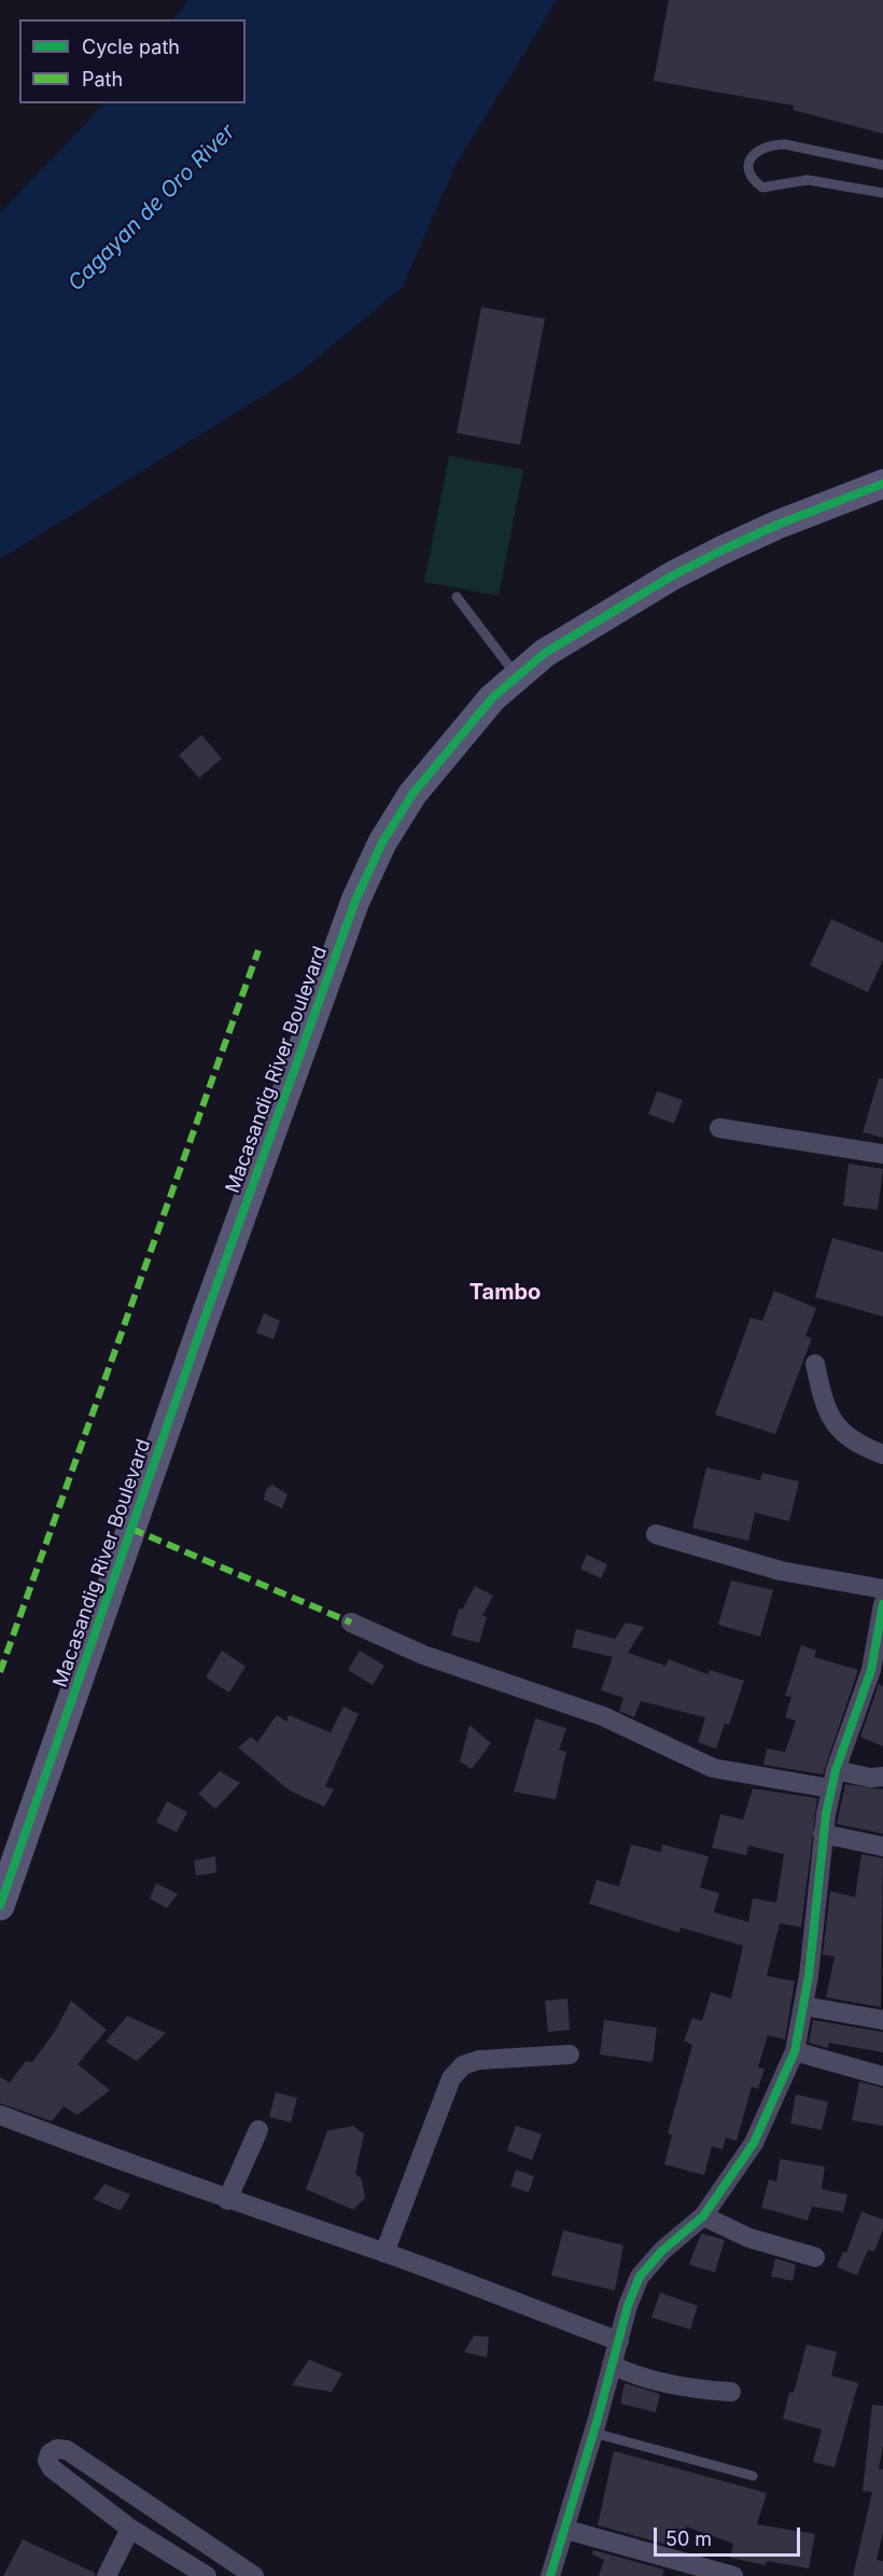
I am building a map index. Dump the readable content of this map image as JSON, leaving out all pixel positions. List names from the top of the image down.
{
  "streets": {
    "street": ["Macasandig River Boulevard"]
  },
  "districts": ["Tambo"],
  "water": ["Cagayan de Oro River"],
  "legend": ["Cycle path", "Path"],
  "scale_bar": "50 m"
}
